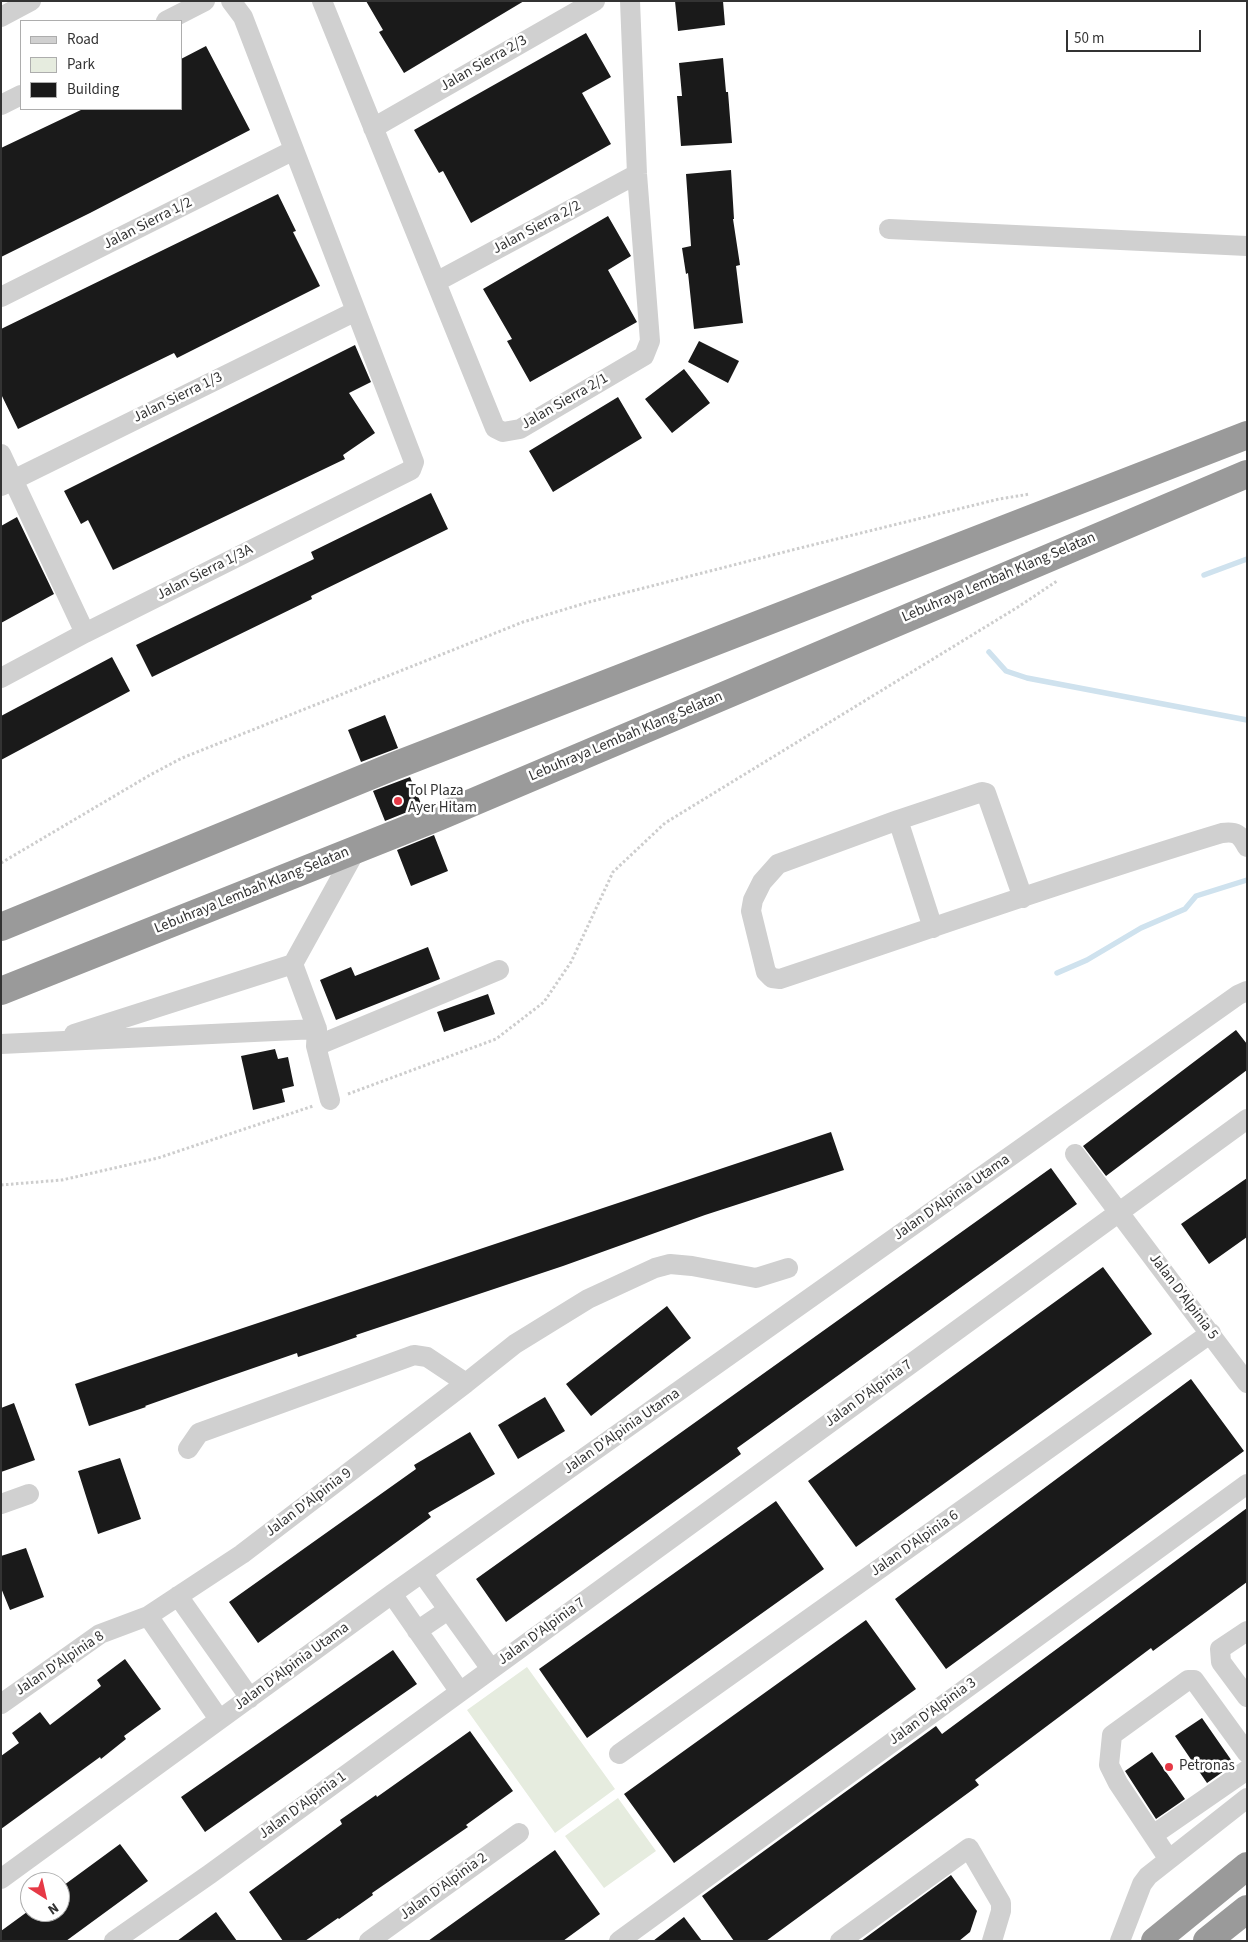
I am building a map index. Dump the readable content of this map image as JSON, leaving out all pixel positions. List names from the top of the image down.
{
  "streets": {
    "highway": ["Lebuhraya Lembah Klang Selatan"],
    "street": [
      "Jalan Sierra 2/3",
      "Jalan Sierra 1/2",
      "Jalan Sierra 2/2",
      "Jalan Sierra 1/3",
      "Jalan Sierra 2/1",
      "Jalan Sierra 1/3A",
      "Jalan D'Alpinia Utama",
      "Jalan D'Alpinia 5",
      "Jalan D'Alpinia 7",
      "Jalan D'Alpinia 9",
      "Jalan D'Alpinia 6",
      "Jalan D'Alpinia 8",
      "Jalan D'Alpinia 3",
      "Jalan D'Alpinia 1",
      "Jalan D'Alpinia 2"
    ]
  },
  "crossings": [
    ["Jalan Sierra 2/3", "Jalan Sierra 2/1"],
    ["Jalan Sierra 2/2", "Jalan Sierra 2/1"],
    ["Jalan Sierra 1/3", "Jalan Sierra 1/3A"],
    ["Jalan D'Alpinia 5", "Jalan D'Alpinia 7"],
    ["Jalan D'Alpinia 5", "Jalan D'Alpinia 6"],
    ["Jalan D'Alpinia 7", "Jalan D'Alpinia 1"],
    ["Jalan D'Alpinia 9", "Jalan D'Alpinia 8"]
  ],
  "places": ["Tol Plaza Ayer Hitam", "Petronas"],
  "legend": ["Road", "Park", "Building"],
  "scale_bar": "50 m",
  "north": "bottom right"
}
